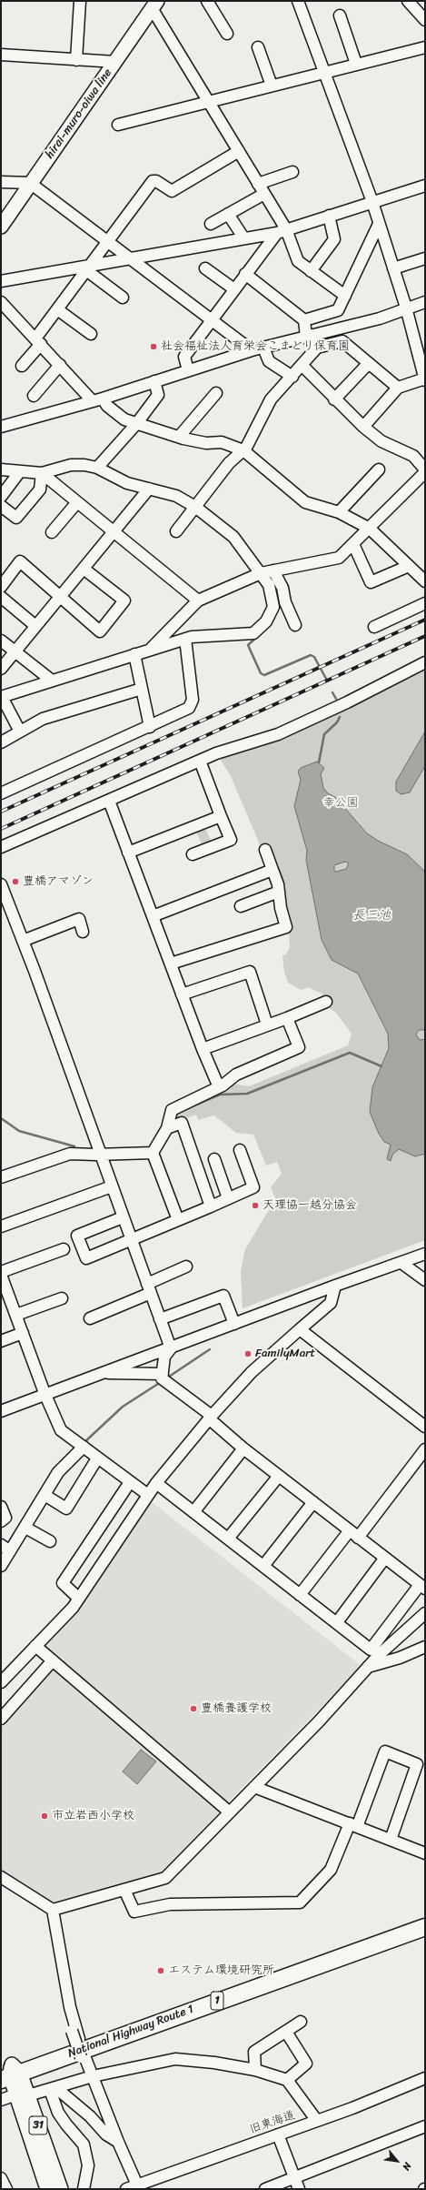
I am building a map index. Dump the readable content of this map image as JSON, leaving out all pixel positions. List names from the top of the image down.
{
  "streets": {
    "highway": ["1", "National Highway Route 1"],
    "main road": ["hirai-muro-oiwa line", "31"],
    "street": ["旧東海道"]
  },
  "crossings": [
    ["National Highway Route 1", "31"]
  ],
  "water": ["長三池"],
  "parks": ["幸公園"],
  "places": [
    "社会福祉法人育栄会こまどり保育園",
    "豊橋アマゾン",
    "天理協一越分協会",
    "FamilyMart",
    "豊橋養護学校",
    "市立岩西小学校",
    "エステム環境研究所"
  ],
  "north": "bottom right"
}
